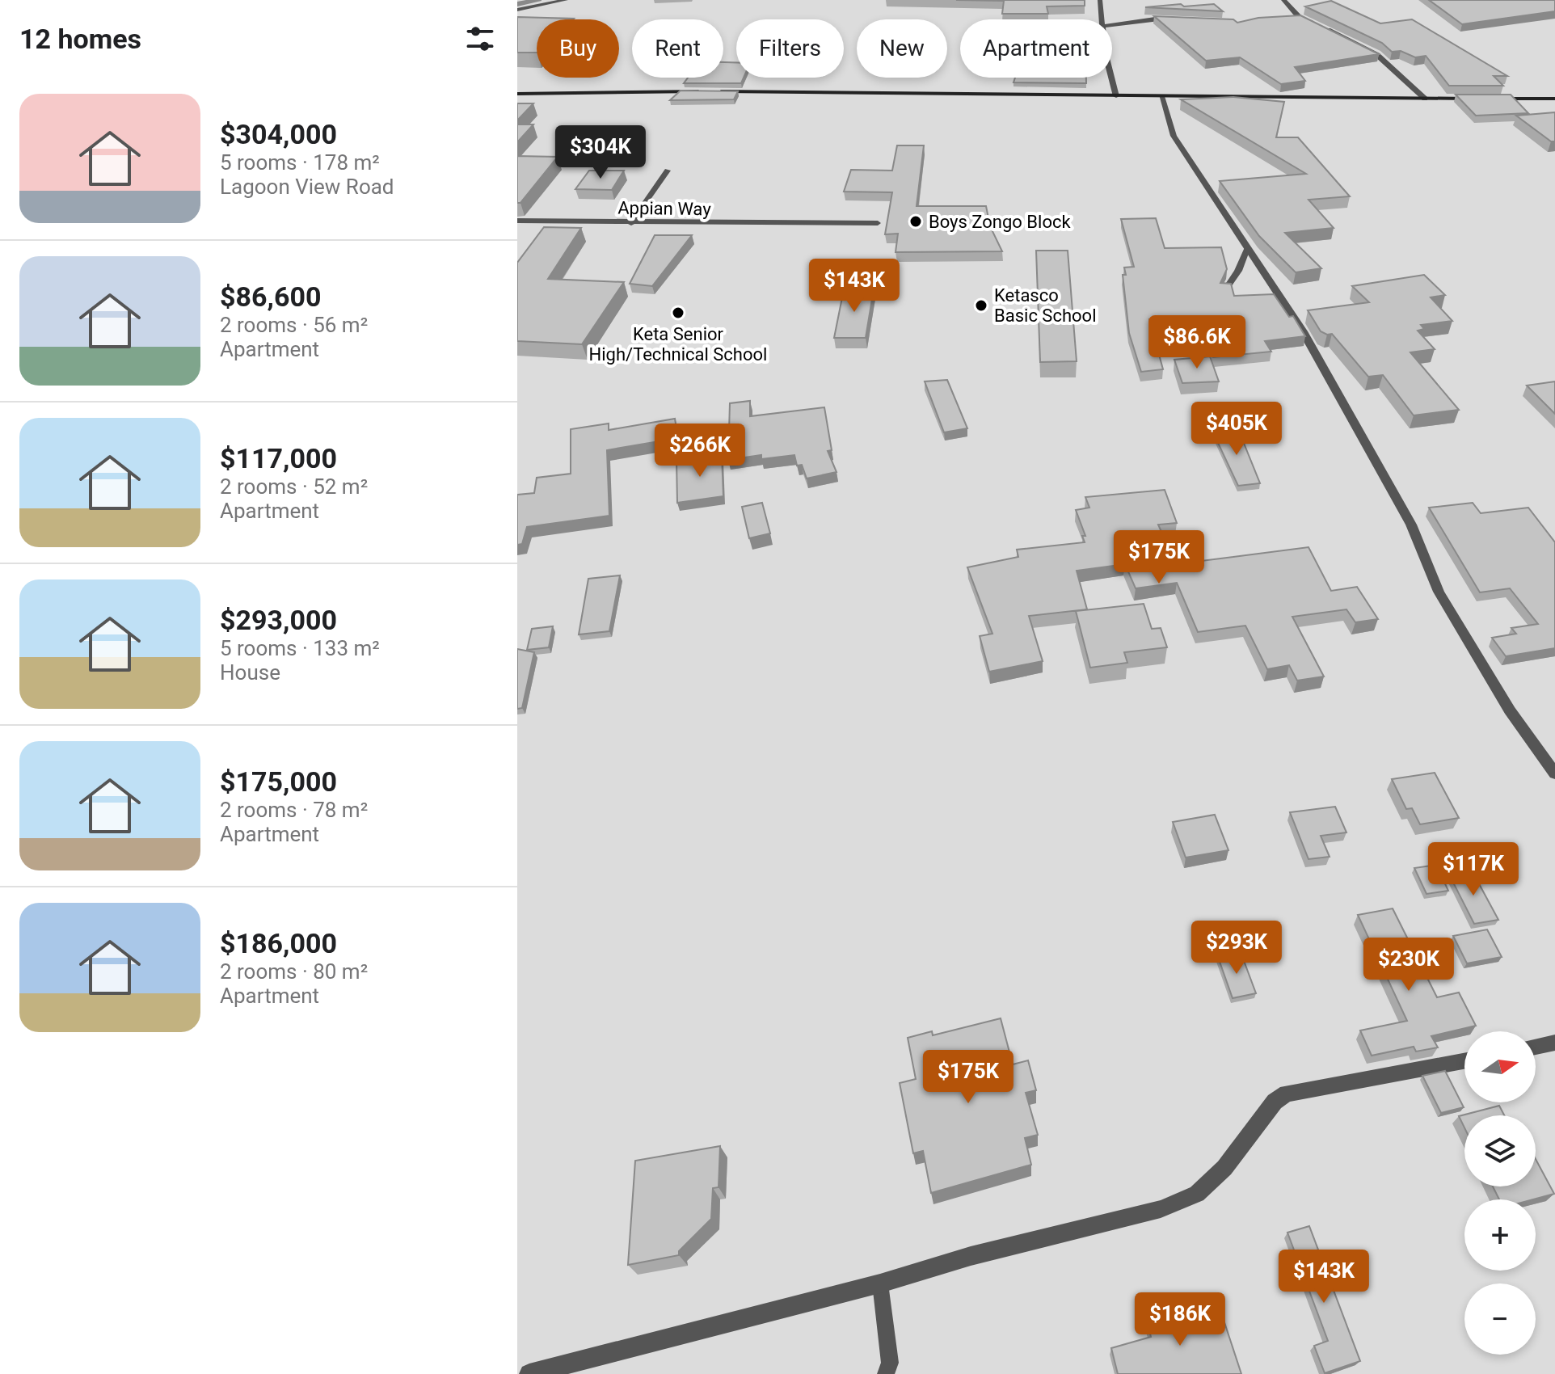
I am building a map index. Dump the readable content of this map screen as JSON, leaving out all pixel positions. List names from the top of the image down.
{
  "streets": {
    "lane": ["Appian Way"]
  },
  "places": ["Boys Zongo Block", "Ketasco Basic School", "Keta Senior High/Technical School"],
  "north": "right",
  "page": {
    "heading": "12 homes",
    "chip": [
      "Buy",
      "Rent",
      "Filters",
      "New",
      "Apartment"
    ],
    "list": [
      {
        "name": "$304,000",
        "note": "5 rooms · 178 m² · Lagoon View Road"
      },
      {
        "name": "$86,600",
        "note": "2 rooms · 56 m² · Apartment"
      },
      {
        "name": "$117,000",
        "note": "2 rooms · 52 m² · Apartment"
      },
      {
        "name": "$293,000",
        "note": "5 rooms · 133 m² · House"
      },
      {
        "name": "$175,000",
        "note": "2 rooms · 78 m² · Apartment"
      },
      {
        "name": "$186,000",
        "note": "2 rooms · 80 m² · Apartment"
      }
    ],
    "price": [
      "$304K",
      "$143K",
      "$86.6K",
      "$405K",
      "$266K",
      "$175K",
      "$117K",
      "$293K",
      "$230K",
      "$175K",
      "$143K",
      "$186K"
    ],
    "map_buttons": ["+", "−"]
  }
}
